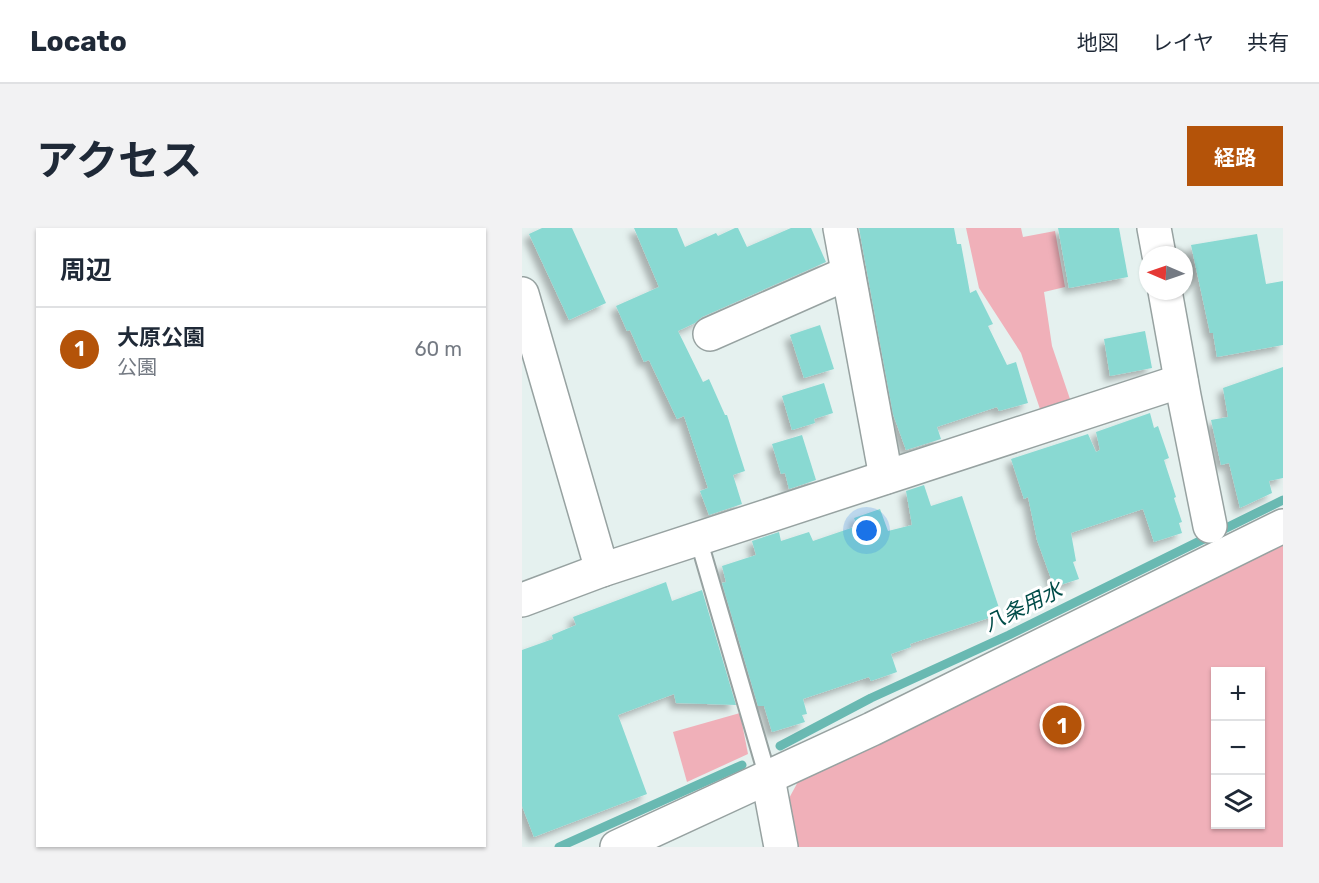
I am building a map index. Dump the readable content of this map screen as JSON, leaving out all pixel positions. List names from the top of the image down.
{
  "water": ["八条用水"],
  "north": "left",
  "page": {
    "header": "Locato",
    "nav": ["地図", "レイヤ", "共有"],
    "title": "アクセス",
    "buttons": "経路",
    "heading": "周辺",
    "list": [
      {
        "mark": "1",
        "name": "大原公園",
        "note": "公園",
        "value": "60 m"
      }
    ],
    "map_buttons": ["+", "−"],
    "pins": "1"
  }
}
